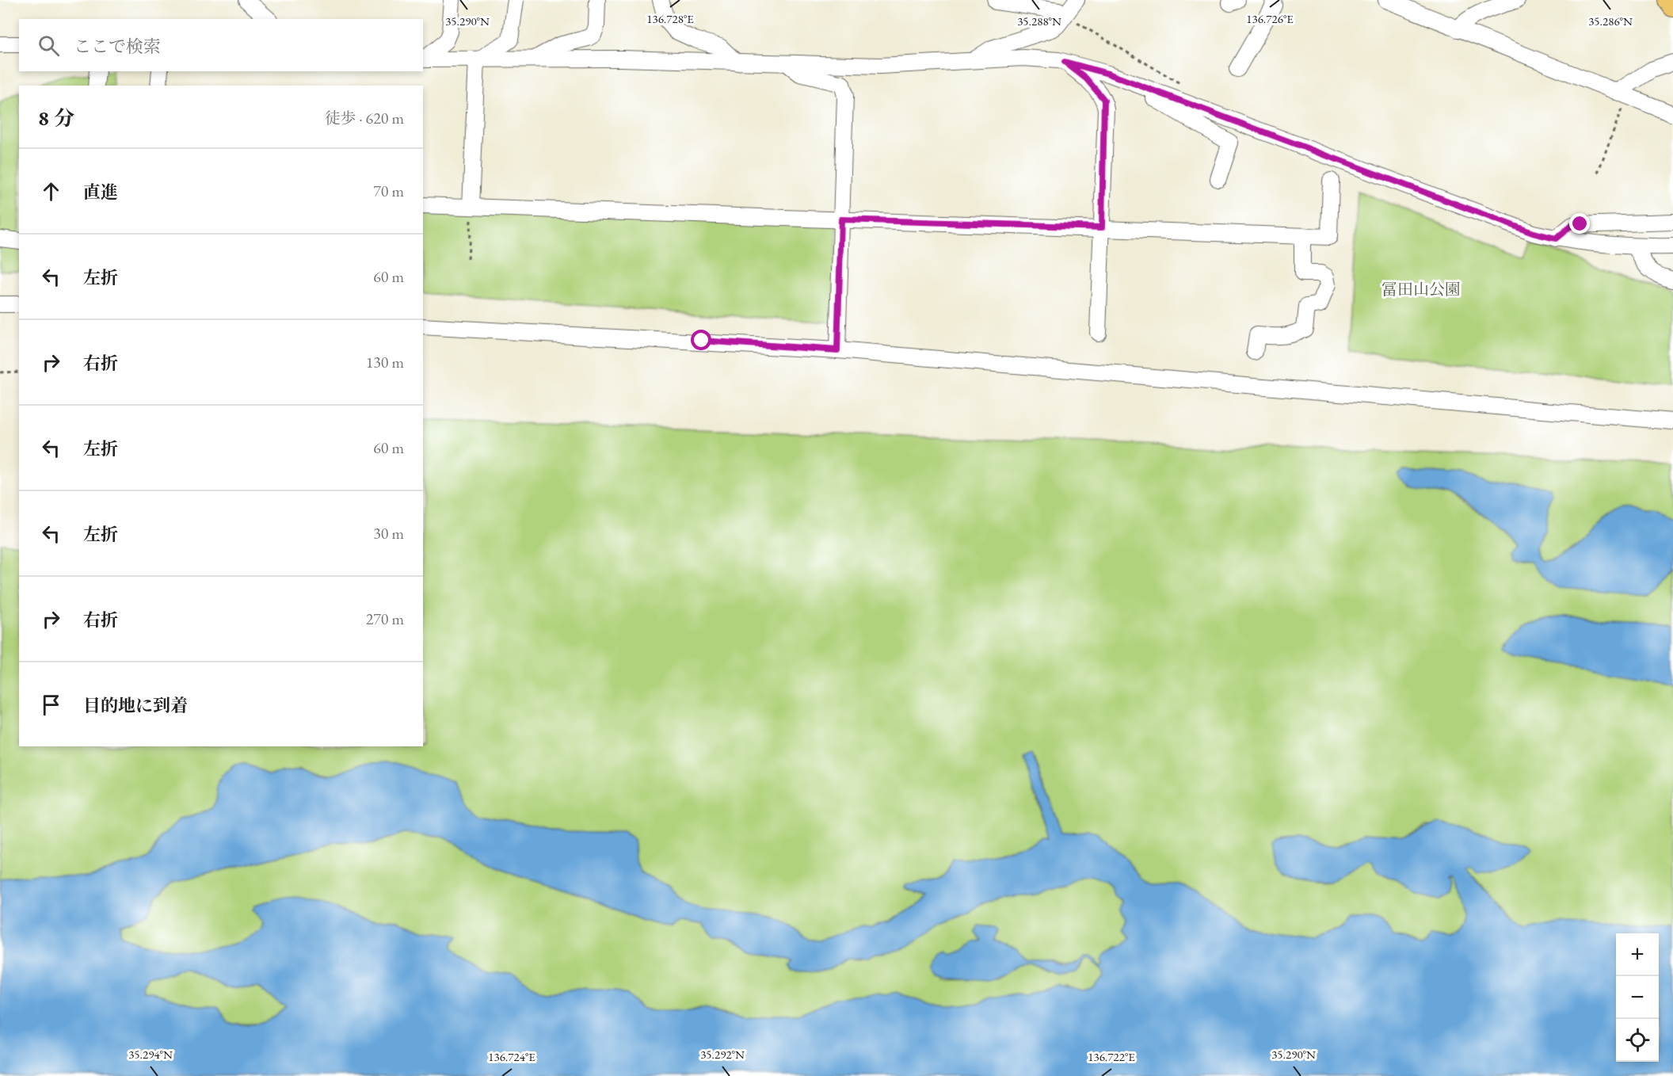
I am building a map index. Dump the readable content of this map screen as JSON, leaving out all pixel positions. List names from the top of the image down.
{
  "parks": ["冨田山公園"],
  "page": {
    "search": "ここで検索",
    "heading": ["8 分", "徒歩 · 620 m"],
    "list": [
      ["直進", "70 m"],
      ["左折", "60 m"],
      ["右折", "130 m"],
      ["左折", "60 m"],
      ["左折", "30 m"],
      ["右折", "270 m"],
      "目的地に到着"
    ],
    "map_buttons": ["+", "−"]
  },
  "coordinates": [
    "136.728°E",
    "136.726°E",
    "35.290°N",
    "35.288°N",
    "35.286°N",
    "35.294°N",
    "35.292°N",
    "136.724°E",
    "136.722°E"
  ]
}
